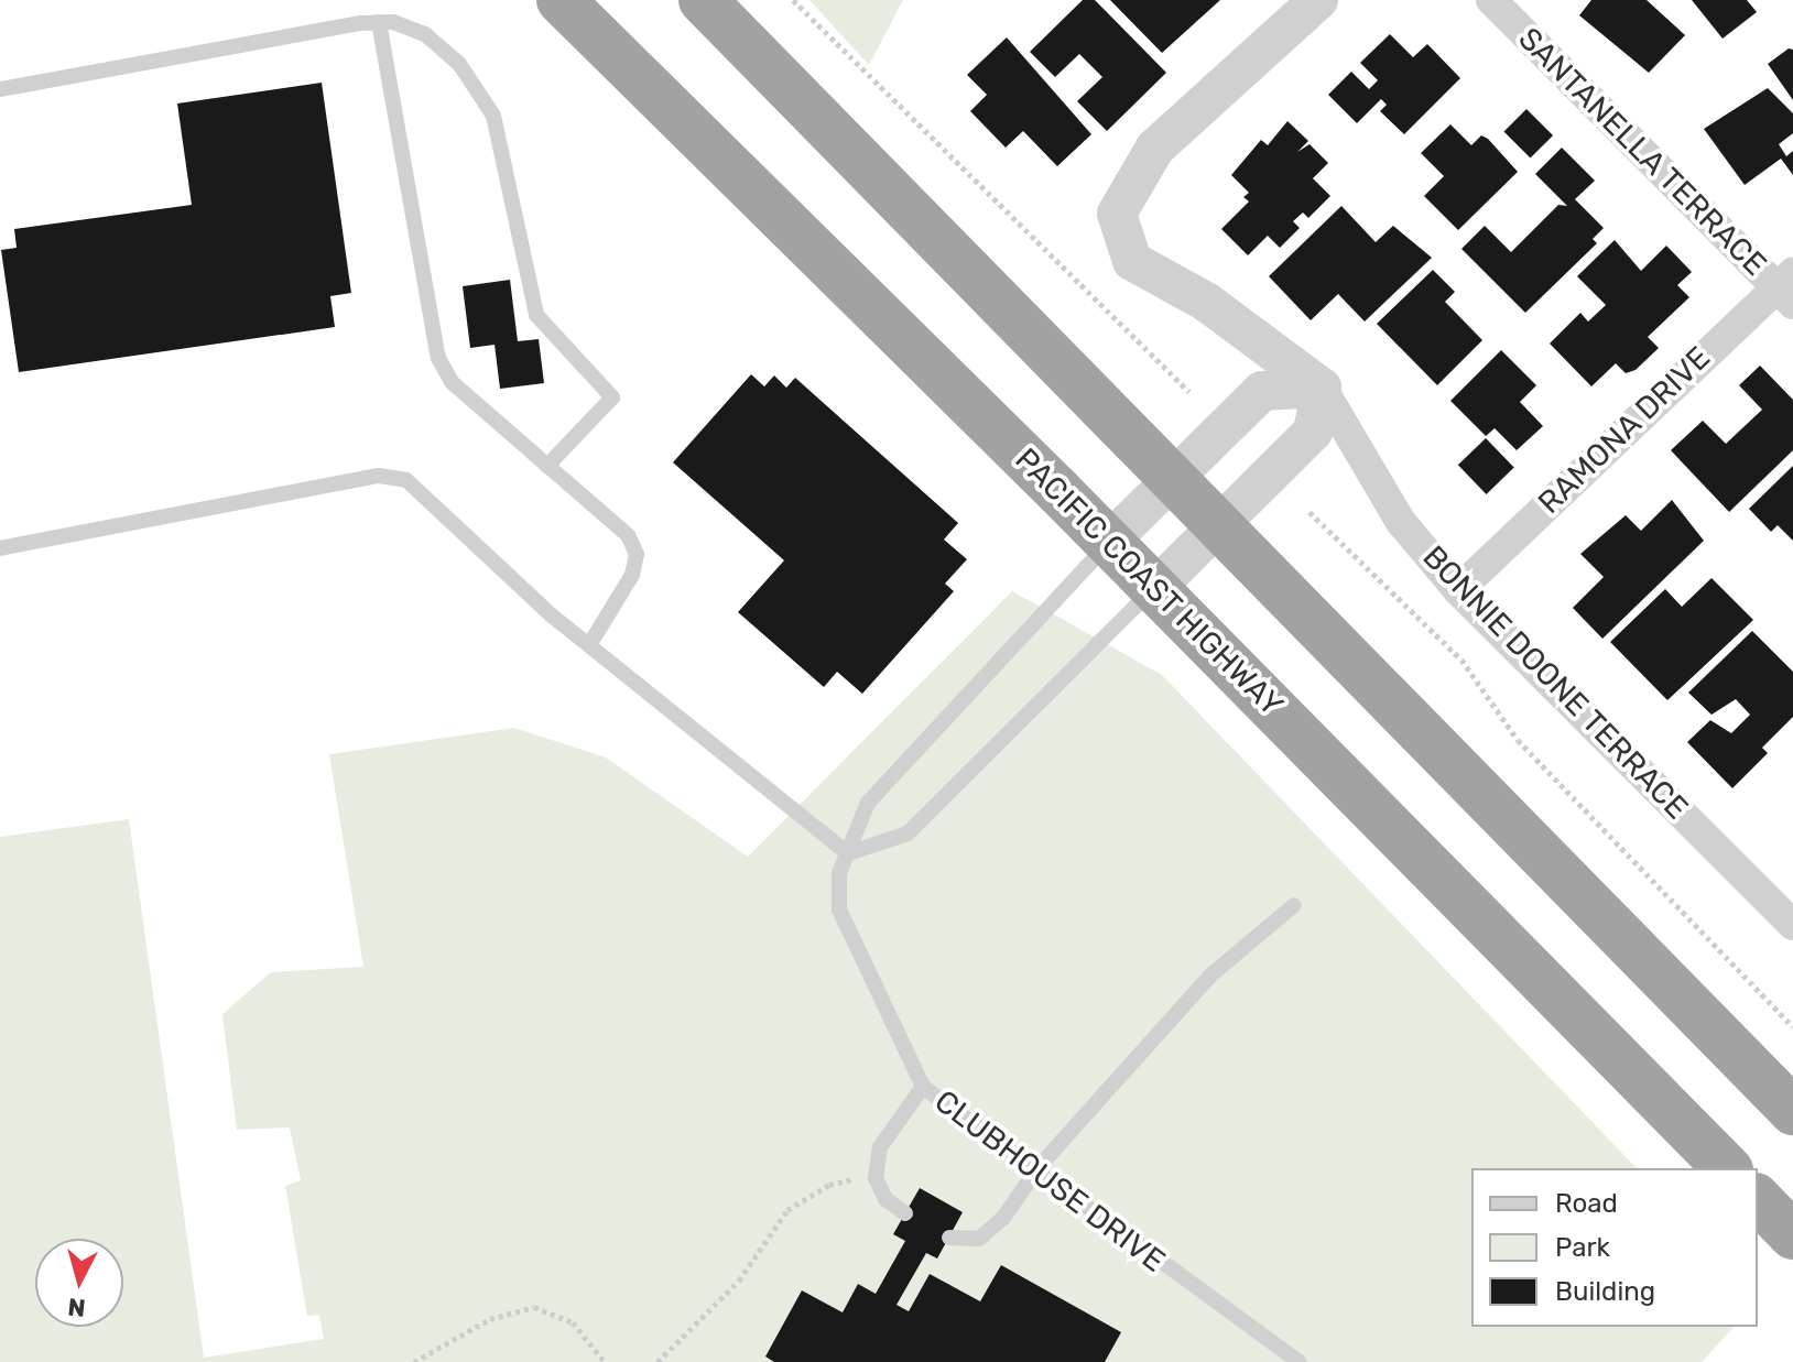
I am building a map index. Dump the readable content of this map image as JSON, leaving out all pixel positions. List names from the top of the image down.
{
  "streets": {
    "highway": ["PACIFIC COAST HIGHWAY"],
    "street": [
      "SANTANELLA TERRACE",
      "RAMONA DRIVE",
      "BONNIE DOONE TERRACE",
      "CLUBHOUSE DRIVE"
    ]
  },
  "crossings": [
    ["SANTANELLA TERRACE", "RAMONA DRIVE"],
    ["RAMONA DRIVE", "BONNIE DOONE TERRACE"],
    ["PACIFIC COAST HIGHWAY", "CLUBHOUSE DRIVE"],
    ["BONNIE DOONE TERRACE", "CLUBHOUSE DRIVE"]
  ],
  "legend": ["Road", "Park", "Building"],
  "north": "bottom"
}
